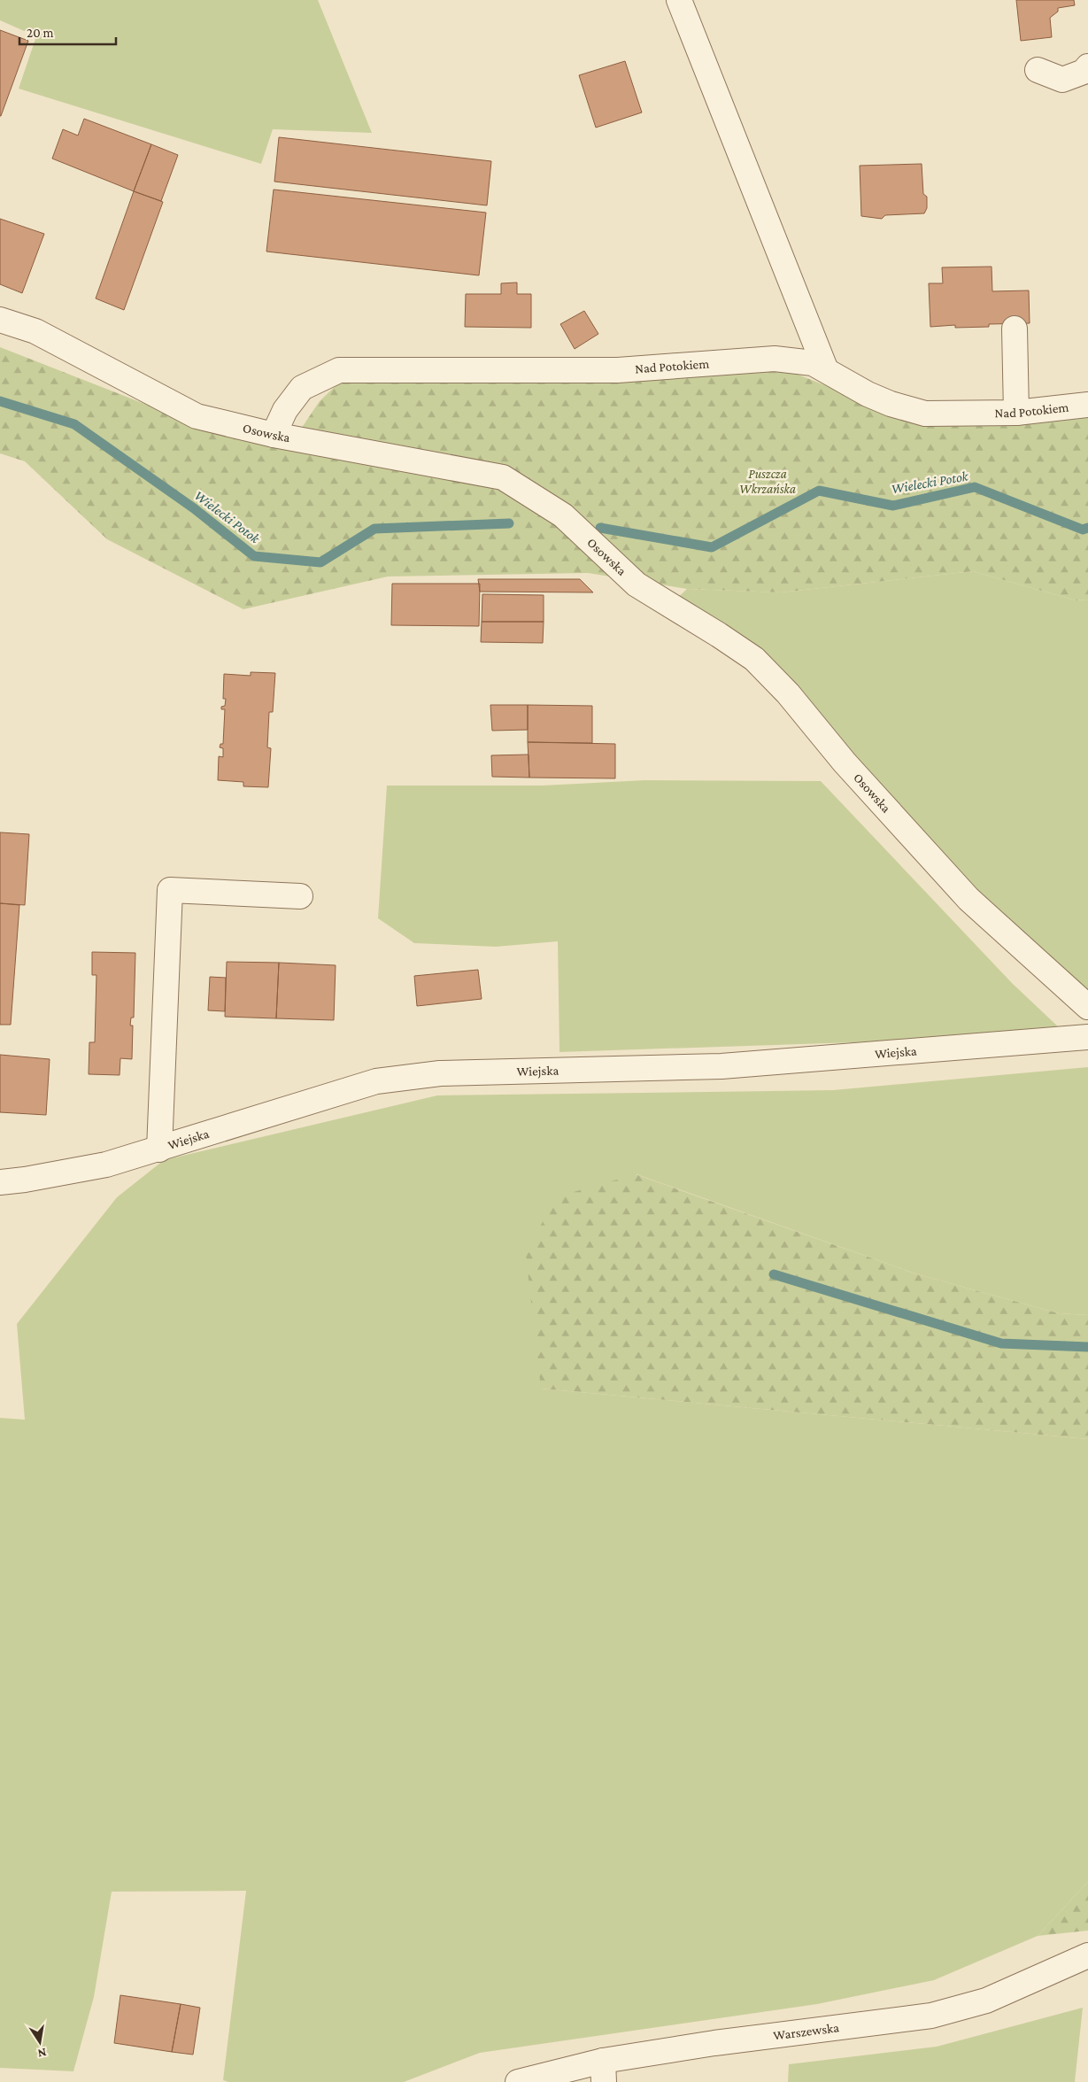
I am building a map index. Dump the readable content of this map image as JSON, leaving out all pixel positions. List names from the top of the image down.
{
  "streets": {
    "street": [
      "Nad Potokiem",
      "Osowska",
      "Wiejska",
      "Warszewska"
    ]
  },
  "crossings": [
    ["Nad Potokiem", "Osowska"]
  ],
  "water": ["Wielecki Potok"],
  "parks": ["Puszcza Wkrzańska"],
  "scale_bar": "20 m",
  "north": "bottom"
}
